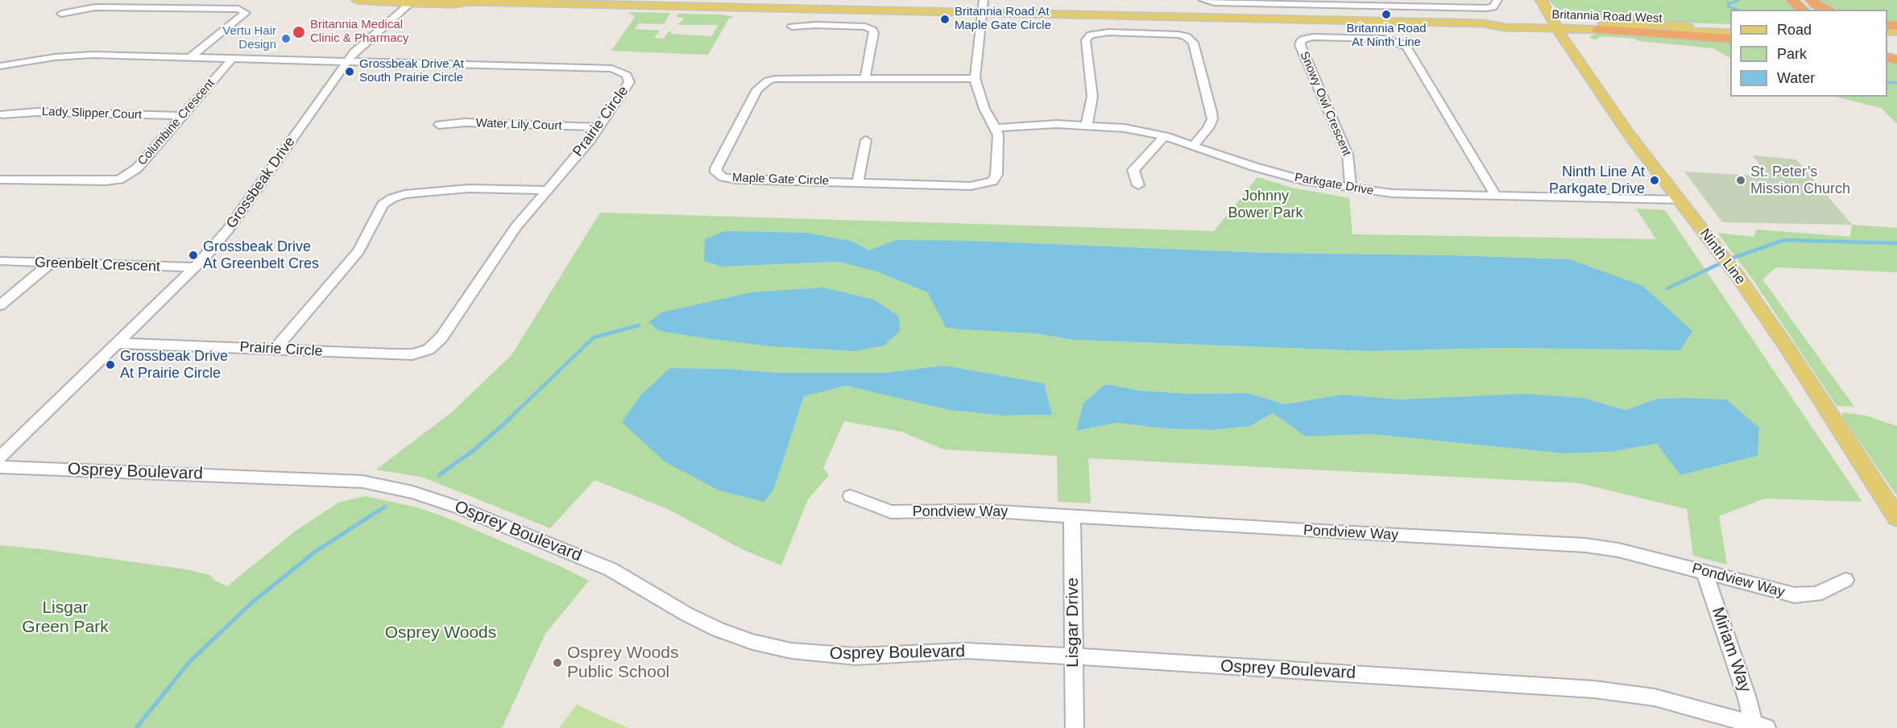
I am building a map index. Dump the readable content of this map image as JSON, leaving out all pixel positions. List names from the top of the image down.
{
  "streets": {
    "main road": ["Britannia Road West", "Ninth Line"],
    "street": [
      "Snowy Owl Crescent",
      "Lady Slipper Court",
      "Prairie Circle",
      "Columbine Crescent",
      "Water Lily Court",
      "Maple Gate Circle",
      "Grossbeak Drive",
      "Parkgate Drive",
      "Greenbelt Crescent",
      "Osprey Boulevard",
      "Pondview Way",
      "Lisgar Drive",
      "Miriam Way"
    ]
  },
  "crossings": [
    ["Britannia Road West", "Maple Gate Circle"],
    ["Britannia Road West", "Grossbeak Drive"],
    ["Britannia Road West", "Ninth Line"],
    ["Snowy Owl Crescent", "Parkgate Drive"],
    ["Lady Slipper Court", "Columbine Crescent"],
    ["Prairie Circle", "Columbine Crescent"],
    ["Prairie Circle", "Water Lily Court"],
    ["Prairie Circle", "Grossbeak Drive"],
    ["Maple Gate Circle", "Parkgate Drive"],
    ["Grossbeak Drive", "Greenbelt Crescent"],
    ["Parkgate Drive", "Ninth Line"],
    ["Osprey Boulevard", "Lisgar Drive"],
    ["Osprey Boulevard", "Miriam Way"],
    ["Pondview Way", "Lisgar Drive"],
    ["Pondview Way", "Miriam Way"]
  ],
  "parks": ["Johnny Bower Park", "Lisgar Green Park", "Osprey Woods"],
  "places": [
    "Britannia Road At Ninth Line",
    "Britannia Road At Maple Gate Circle",
    "Britannia Medical Clinic & Pharmacy",
    "Vertu Hair Design",
    "Grossbeak Drive At South Prairie Circle",
    "Ninth Line At Parkgate Drive",
    "St. Peter’s Mission Church",
    "Grossbeak Drive At Greenbelt Cres",
    "Grossbeak Drive At Prairie Circle",
    "Osprey Woods Public School"
  ],
  "legend": ["Road", "Park", "Water"]
}
